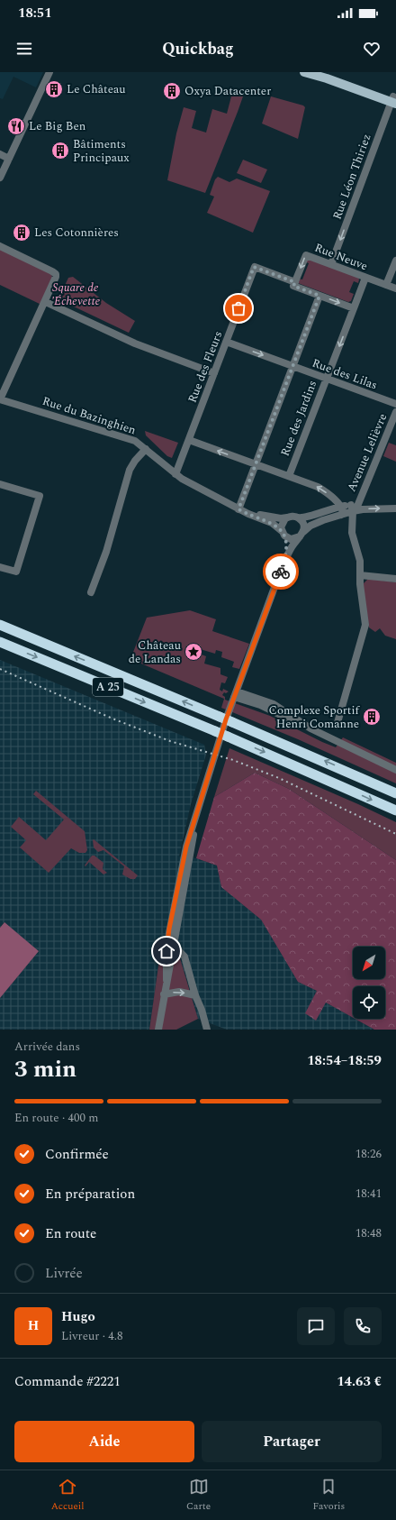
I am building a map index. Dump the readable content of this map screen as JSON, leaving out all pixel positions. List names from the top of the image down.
{
  "streets": {
    "highway": ["A 25"],
    "street": [
      "Rue Léon Thiriez",
      "Rue Neuve",
      "Rue des Fleurs",
      "Rue des Lilas",
      "Rue du Bazinghien",
      "Rue des Jardins",
      "Avenue Lelièvre"
    ]
  },
  "crossings": [
    ["Rue Léon Thiriez", "Rue Neuve"],
    ["Rue Neuve", "Rue des Fleurs"],
    ["Rue Neuve", "Rue des Jardins"],
    ["Rue des Fleurs", "Rue des Lilas"],
    ["Rue des Fleurs", "Rue du Bazinghien"],
    ["Rue des Lilas", "Rue des Jardins"]
  ],
  "one_way": ["Rue Léon Thiriez", "Rue des Lilas"],
  "parks": ["Square de 'Échevette"],
  "places": {
    "building": [
      "Le Château",
      "Oxya Datacenter",
      "Bâtiments Principaux",
      "Les Cotonnières",
      "Complexe Sportif Henri Comanne"
    ],
    "restaurant": ["Le Big Ben"],
    "place": ["Château de Landas"]
  },
  "north": "bottom left",
  "page": {
    "status": "18:51",
    "header": "Quickbag",
    "heading": ["3 min", "Arrivée dans", "18:54–18:59"],
    "panel": [
      "Hugo",
      "Livreur · 4.8",
      "Commande #2221",
      "14.63 €"
    ],
    "bar": "En route · 400 m",
    "list": [
      ["Confirmée", "18:26"],
      ["En préparation", "18:41"],
      ["En route", "18:48"],
      "Livrée"
    ],
    "round": "H",
    "buttons": ["Aide", "Partager"],
    "tabs": ["Accueil", "Carte", "Favoris"]
  }
}
